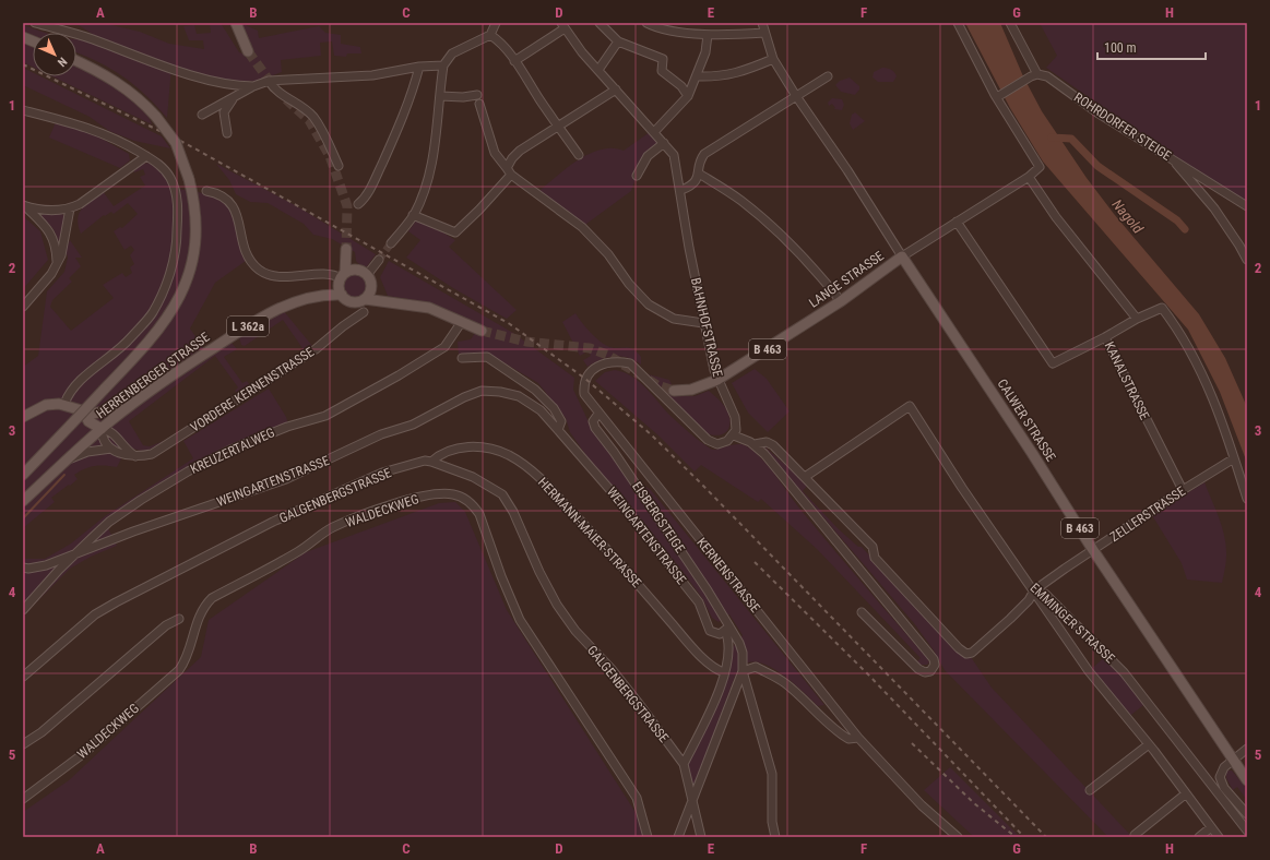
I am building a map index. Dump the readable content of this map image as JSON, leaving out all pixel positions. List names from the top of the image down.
{
  "streets": {
    "main road": [
      "LANGE STRASSE",
      "L 362a",
      "B 463",
      "HERRENBERGER STRASSE",
      "CALWER STRASSE"
    ],
    "street": [
      "ROHRDORFER STEIGE",
      "BAHNHOFSTRASSE",
      "KANALSTRASSE",
      "VORDERE KERNENSTRASSE",
      "KREUZERTALWEG",
      "WEINGARTENSTRASSE",
      "GALGENBERGSTRASSE",
      "WALDECKWEG",
      "ZELLERSTRASSE",
      "EISBERGSTEIGE",
      "HERMANN-MAIER-STRASSE",
      "KERNENSTRASSE",
      "EMMINGER STRASSE"
    ]
  },
  "crossings": [
    ["LANGE STRASSE", "BAHNHOFSTRASSE"],
    ["LANGE STRASSE", "KANALSTRASSE"],
    ["LANGE STRASSE", "CALWER STRASSE"],
    ["HERRENBERGER STRASSE", "VORDERE KERNENSTRASSE"],
    ["KANALSTRASSE", "ZELLERSTRASSE"],
    ["CALWER STRASSE", "ZELLERSTRASSE"],
    ["KREUZERTALWEG", "WEINGARTENSTRASSE"],
    ["WEINGARTENSTRASSE", "EISBERGSTEIGE"],
    ["GALGENBERGSTRASSE", "EISBERGSTEIGE"],
    ["GALGENBERGSTRASSE", "HERMANN-MAIER-STRASSE"],
    ["ZELLERSTRASSE", "EMMINGER STRASSE"],
    ["EISBERGSTEIGE", "HERMANN-MAIER-STRASSE"],
    ["EISBERGSTEIGE", "KERNENSTRASSE"]
  ],
  "water": ["Nagold"],
  "scale_bar": "100 m",
  "north": "bottom right",
  "grid": {
    "columns": [
      "A",
      "B",
      "C",
      "D",
      "E",
      "F",
      "G",
      "H"
    ],
    "rows": [
      "1",
      "2",
      "3",
      "4",
      "5"
    ]
  }
}
